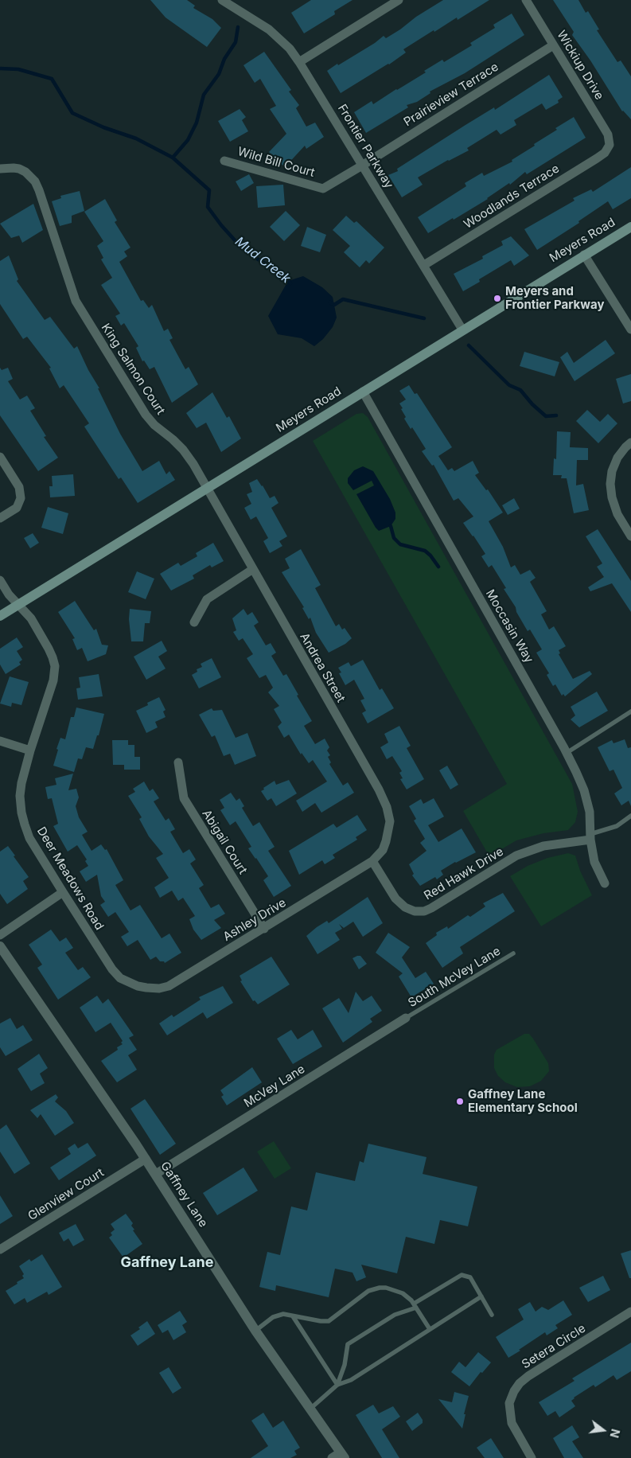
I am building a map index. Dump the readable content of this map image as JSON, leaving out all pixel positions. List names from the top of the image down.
{
  "streets": {
    "main road": ["Meyers Road"],
    "street": [
      "Wickiup Drive",
      "Prairieview Terrace",
      "Frontier Parkway",
      "Wild Bill Court",
      "Woodlands Terrace",
      "King Salmon Court",
      "Moccasin Way",
      "Andrea Street",
      "Abigail Court",
      "Red Hawk Drive",
      "Deer Meadows Road",
      "Ashley Drive",
      "McVey Lane",
      "Glenview Court",
      "Gaffney Lane",
      "Setera Circle"
    ],
    "lane": ["South McVey Lane"]
  },
  "crossings": [
    ["Wickiup Drive", "Prairieview Terrace"],
    ["Wickiup Drive", "Woodlands Terrace"],
    ["Prairieview Terrace", "Frontier Parkway"],
    ["Prairieview Terrace", "Wild Bill Court"],
    ["Frontier Parkway", "Wild Bill Court"],
    ["Frontier Parkway", "Woodlands Terrace"],
    ["Frontier Parkway", "Meyers Road"],
    ["Meyers Road", "King Salmon Court"],
    ["Meyers Road", "Moccasin Way"],
    ["Meyers Road", "Andrea Street"],
    ["Meyers Road", "Deer Meadows Road"],
    ["King Salmon Court", "Andrea Street"],
    ["Moccasin Way", "Red Hawk Drive"],
    ["Andrea Street", "Red Hawk Drive"],
    ["Andrea Street", "Ashley Drive"],
    ["Abigail Court", "Ashley Drive"],
    ["Red Hawk Drive", "Ashley Drive"],
    ["Deer Meadows Road", "Ashley Drive"],
    ["South McVey Lane", "McVey Lane"],
    ["McVey Lane", "Gaffney Lane"],
    ["Glenview Court", "Gaffney Lane"]
  ],
  "districts": ["Gaffney Lane"],
  "water": ["Mud Creek"],
  "places": ["Meyers and Frontier Parkway", "Gaffney Lane Elementary School"],
  "north": "right"
}
